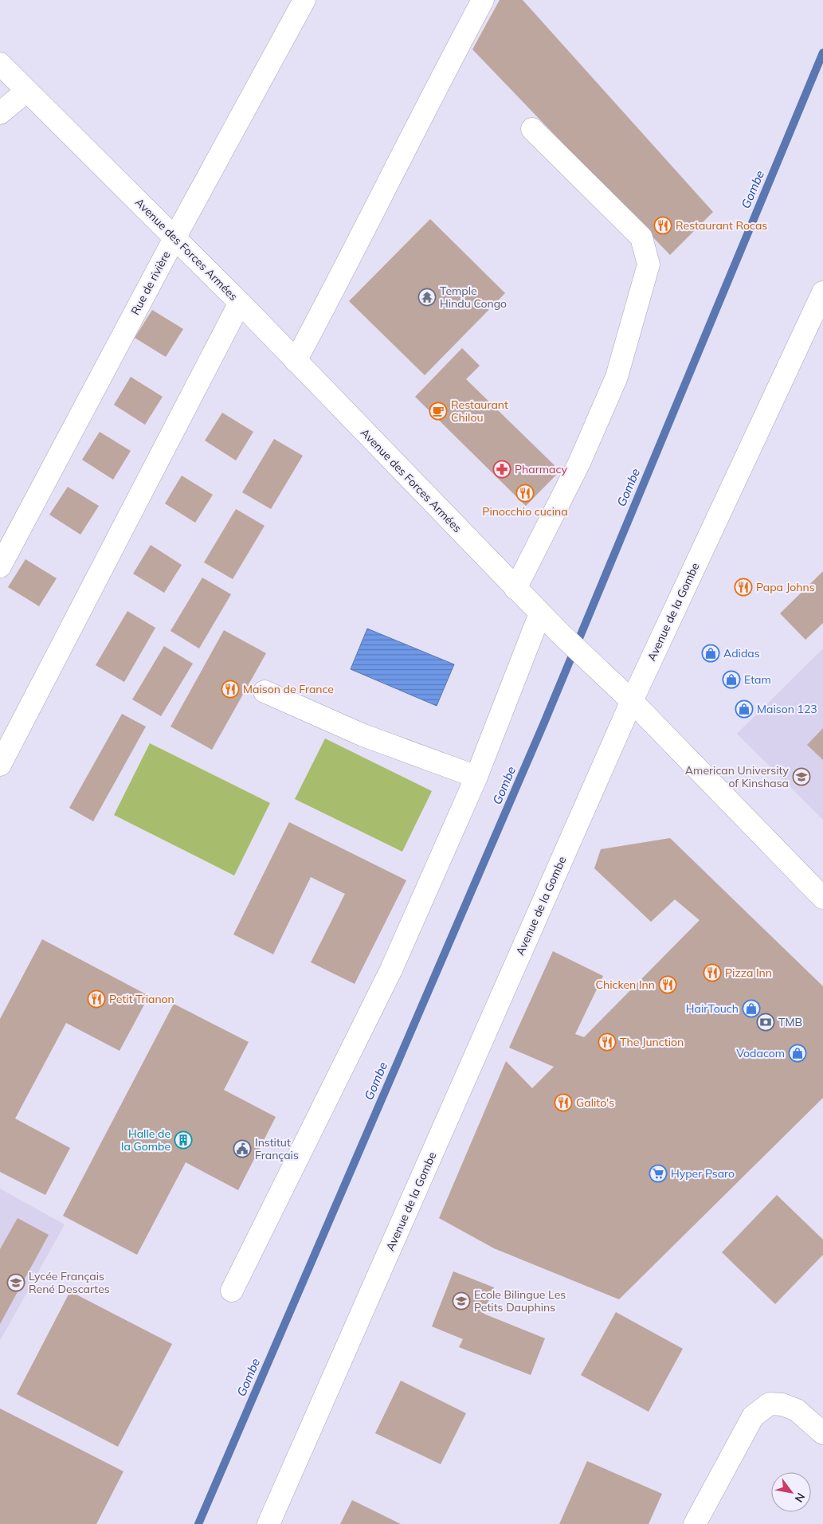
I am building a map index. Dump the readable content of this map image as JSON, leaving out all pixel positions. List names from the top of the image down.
{
  "streets": {
    "street": ["Avenue des Forces Armées", "Rue de rivière", "Avenue de la Gombe"]
  },
  "crossings": [
    ["Avenue des Forces Armées", "Rue de rivière"],
    ["Avenue des Forces Armées", "Avenue de la Gombe"]
  ],
  "water": ["Gombe"],
  "places": {
    "restaurant": [
      "Restaurant Rocas",
      "Pinocchio cucina",
      "Papa Johns",
      "Maison de France",
      "Pizza Inn",
      "Chicken Inn",
      "Petit Trianon",
      "The Junction",
      "Galito's"
    ],
    "temple": ["Temple Hindu Congo"],
    "cafe": ["Restaurant Chilou"],
    "pharmacy": ["Pharmacy"],
    "shop": [
      "Adidas",
      "Etam",
      "Maison 123",
      "HairTouch",
      "Vodacom"
    ],
    "school or university": ["American University of Kinshasa", "Lycée Français René Descartes", "Ecole Bilingue Les Petits Dauphins"],
    "bank": ["TMB"],
    "building": ["Halle de la Gombe"],
    "public building": ["Institut Français"],
    "supermarket": ["Hyper Psaro"]
  },
  "north": "bottom right"
}
